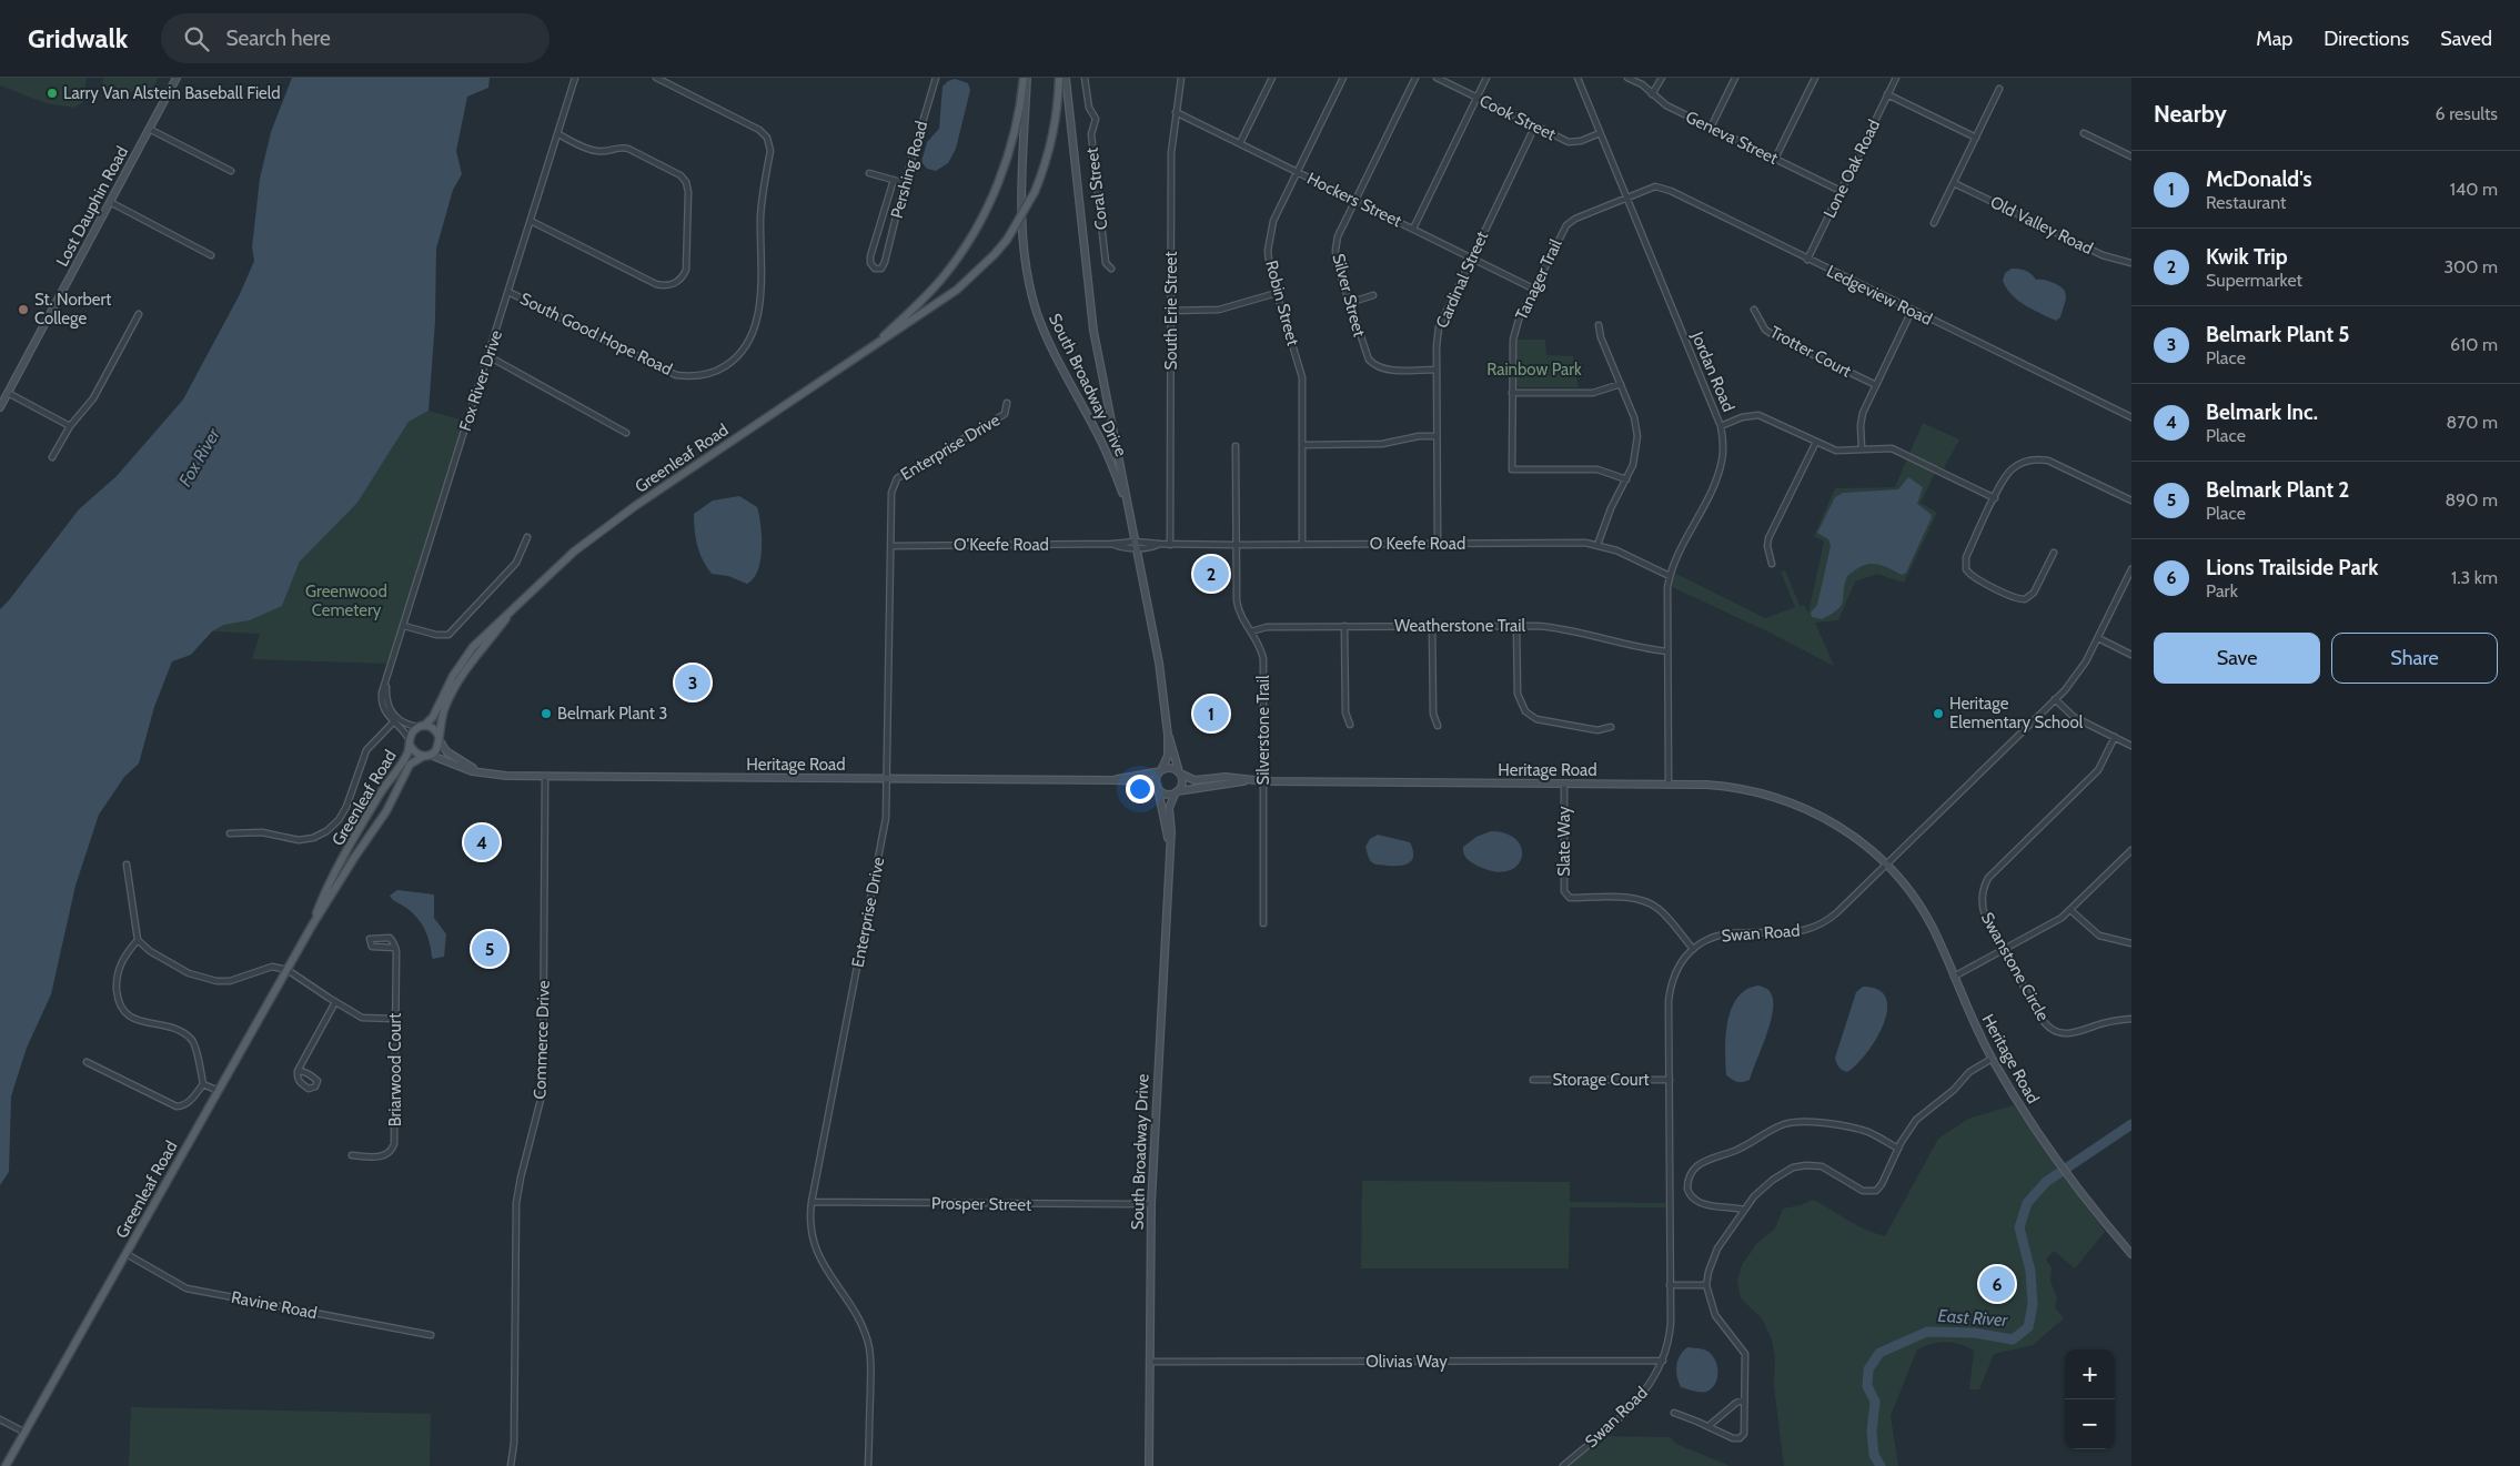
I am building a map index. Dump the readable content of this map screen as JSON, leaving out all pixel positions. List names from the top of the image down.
{
  "streets": {
    "main road": [
      "Lost Dauphin Road",
      "South Broadway Drive",
      "Greenleaf Road",
      "Heritage Road"
    ],
    "street": [
      "Cook Street",
      "Geneva Street",
      "Lone Oak Road",
      "Pershing Road",
      "Coral Street",
      "Hockers Street",
      "Old Valley Road",
      "Cardinal Street",
      "Tanager Trail",
      "Silver Street",
      "Ledgeview Road",
      "Robin Street",
      "South Erie Street",
      "South Good Hope Road",
      "Trotter Court",
      "Jordan Road",
      "Fox River Drive",
      "Enterprise Drive",
      "O Keefe Road",
      "O'Keefe Road",
      "Weatherstone Trail",
      "Silverstone Trail",
      "Slate Way",
      "Swan Road",
      "Swanstone Circle",
      "Commerce Drive",
      "Briarwood Court",
      "Storage Court",
      "Prosper Street",
      "Ravine Road",
      "Olivias Way"
    ]
  },
  "crossings": [
    ["Cook Street", "Cardinal Street"],
    ["Cook Street", "Jordan Road"],
    ["Geneva Street", "Lone Oak Road"],
    ["Lone Oak Road", "Ledgeview Road"],
    ["Hockers Street", "Cardinal Street"],
    ["Hockers Street", "Tanager Trail"],
    ["Hockers Street", "Silver Street"],
    ["Hockers Street", "Robin Street"],
    ["Hockers Street", "South Erie Street"],
    ["Cardinal Street", "Silver Street"],
    ["Cardinal Street", "O Keefe Road"],
    ["Tanager Trail", "Ledgeview Road"],
    ["Tanager Trail", "Jordan Road"],
    ["Ledgeview Road", "Jordan Road"],
    ["Robin Street", "O Keefe Road"],
    ["South Erie Street", "O Keefe Road"],
    ["South Good Hope Road", "Fox River Drive"],
    ["Jordan Road", "O Keefe Road"],
    ["Jordan Road", "Weatherstone Trail"],
    ["Jordan Road", "Heritage Road"],
    ["Fox River Drive", "Greenleaf Road"],
    ["Fox River Drive", "Heritage Road"],
    ["South Broadway Drive", "O'Keefe Road"],
    ["South Broadway Drive", "Heritage Road"],
    ["South Broadway Drive", "Prosper Street"],
    ["South Broadway Drive", "Olivias Way"],
    ["Enterprise Drive", "O'Keefe Road"],
    ["Enterprise Drive", "Heritage Road"],
    ["Enterprise Drive", "Prosper Street"],
    ["Greenleaf Road", "Heritage Road"],
    ["Greenleaf Road", "Ravine Road"],
    ["O Keefe Road", "O'Keefe Road"],
    ["O Keefe Road", "Silverstone Trail"],
    ["Weatherstone Trail", "Silverstone Trail"],
    ["Silverstone Trail", "Heritage Road"],
    ["Heritage Road", "Slate Way"],
    ["Heritage Road", "Swan Road"],
    ["Heritage Road", "Commerce Drive"],
    ["Slate Way", "Swan Road"],
    ["Swan Road", "Storage Court"],
    ["Swan Road", "Olivias Way"]
  ],
  "water": ["Fox River", "East River"],
  "parks": ["Rainbow Park", "Greenwood Cemetery"],
  "places": [
    "Larry Van Alstein Baseball Field",
    "St. Norbert College",
    "Belmark Plant 3",
    "Heritage Elementary School"
  ],
  "page": {
    "header": "Gridwalk",
    "search": "Search here",
    "nav": ["Map", "Directions", "Saved"],
    "heading": ["Nearby", "6 results"],
    "list": [
      {
        "mark": "1",
        "name": "McDonald's",
        "note": "Restaurant",
        "value": "140 m"
      },
      {
        "mark": "2",
        "name": "Kwik Trip",
        "note": "Supermarket",
        "value": "300 m"
      },
      {
        "mark": "3",
        "name": "Belmark Plant 5",
        "note": "Place",
        "value": "610 m"
      },
      {
        "mark": "4",
        "name": "Belmark Inc.",
        "note": "Place",
        "value": "870 m"
      },
      {
        "mark": "5",
        "name": "Belmark Plant 2",
        "note": "Place",
        "value": "890 m"
      },
      {
        "mark": "6",
        "name": "Lions Trailside Park",
        "note": "Park",
        "value": "1.3 km"
      }
    ],
    "pins": [
      "2",
      "3",
      "1",
      "4",
      "5",
      "6"
    ],
    "buttons": ["Save", "Share"],
    "map_buttons": ["+", "−"]
  }
}
